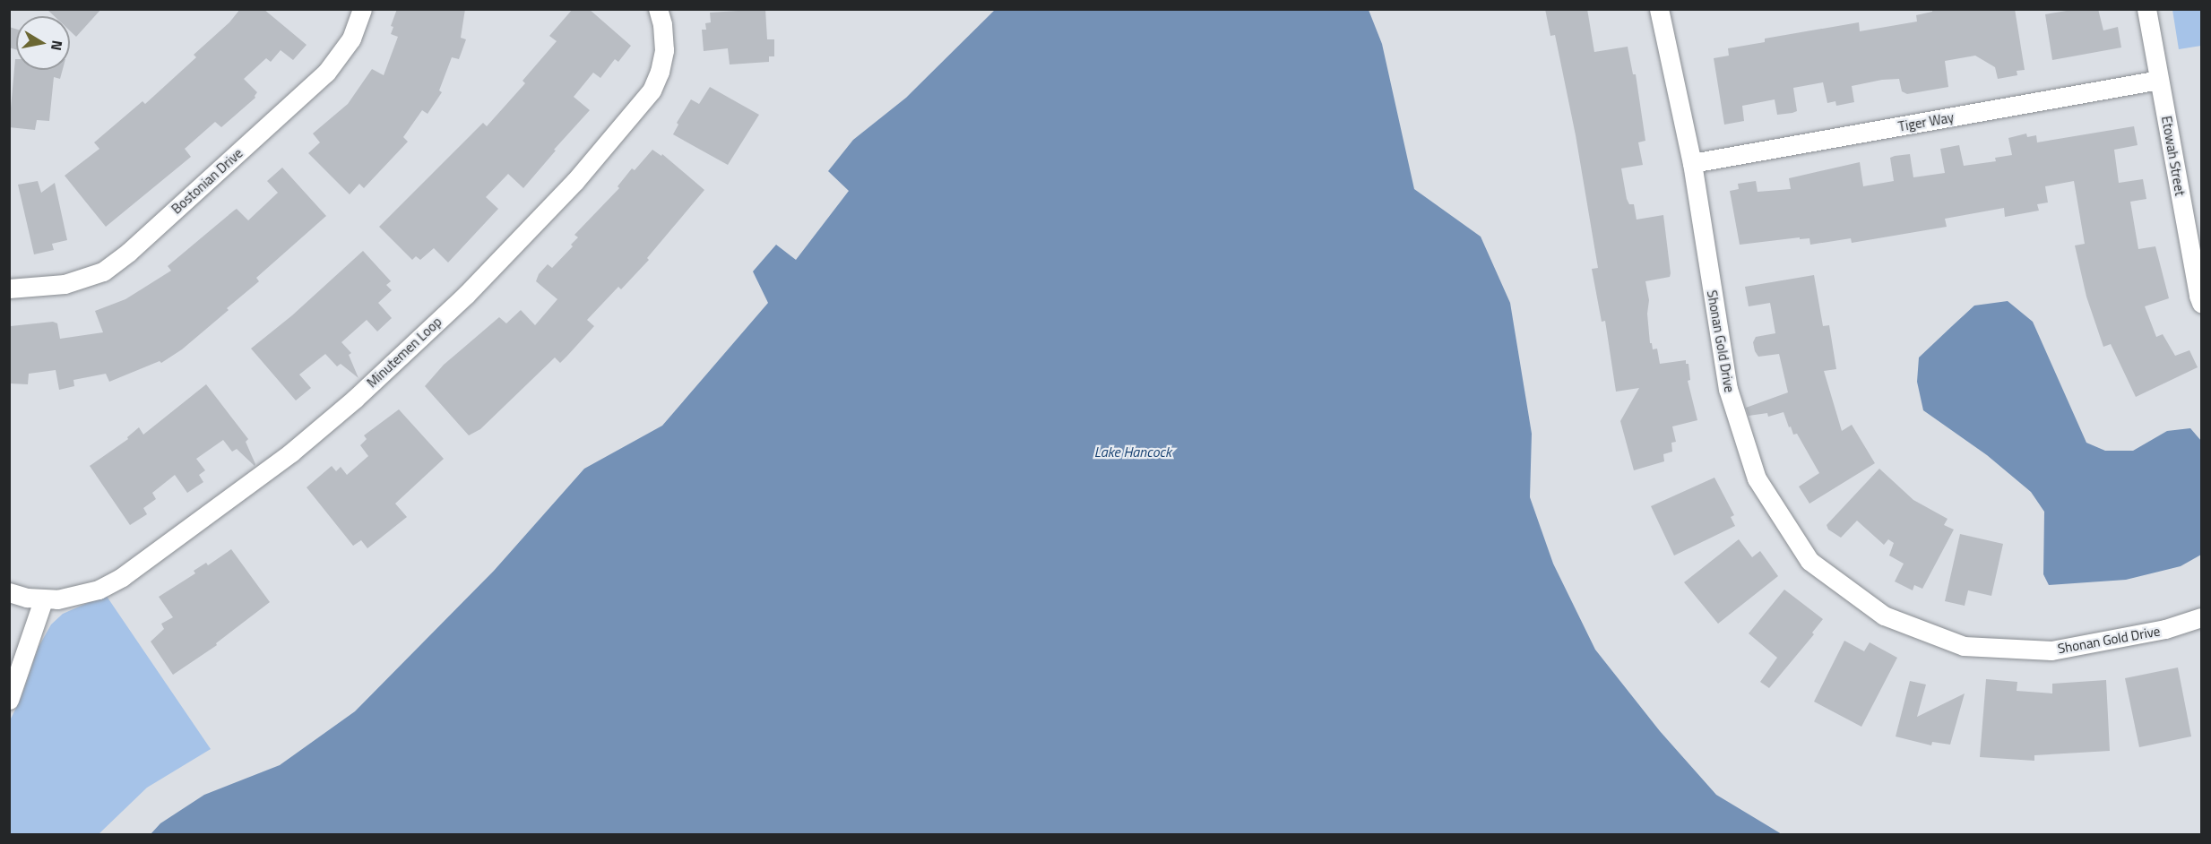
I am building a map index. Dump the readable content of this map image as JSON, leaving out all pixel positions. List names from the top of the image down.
{
  "streets": {
    "street": [
      "Tiger Way",
      "Etowah Street",
      "Bostonian Drive",
      "Shonan Gold Drive",
      "Minutemen Loop"
    ]
  },
  "crossings": [
    ["Tiger Way", "Etowah Street"],
    ["Tiger Way", "Shonan Gold Drive"]
  ],
  "water": ["Lake Hancock"],
  "north": "right"
}
